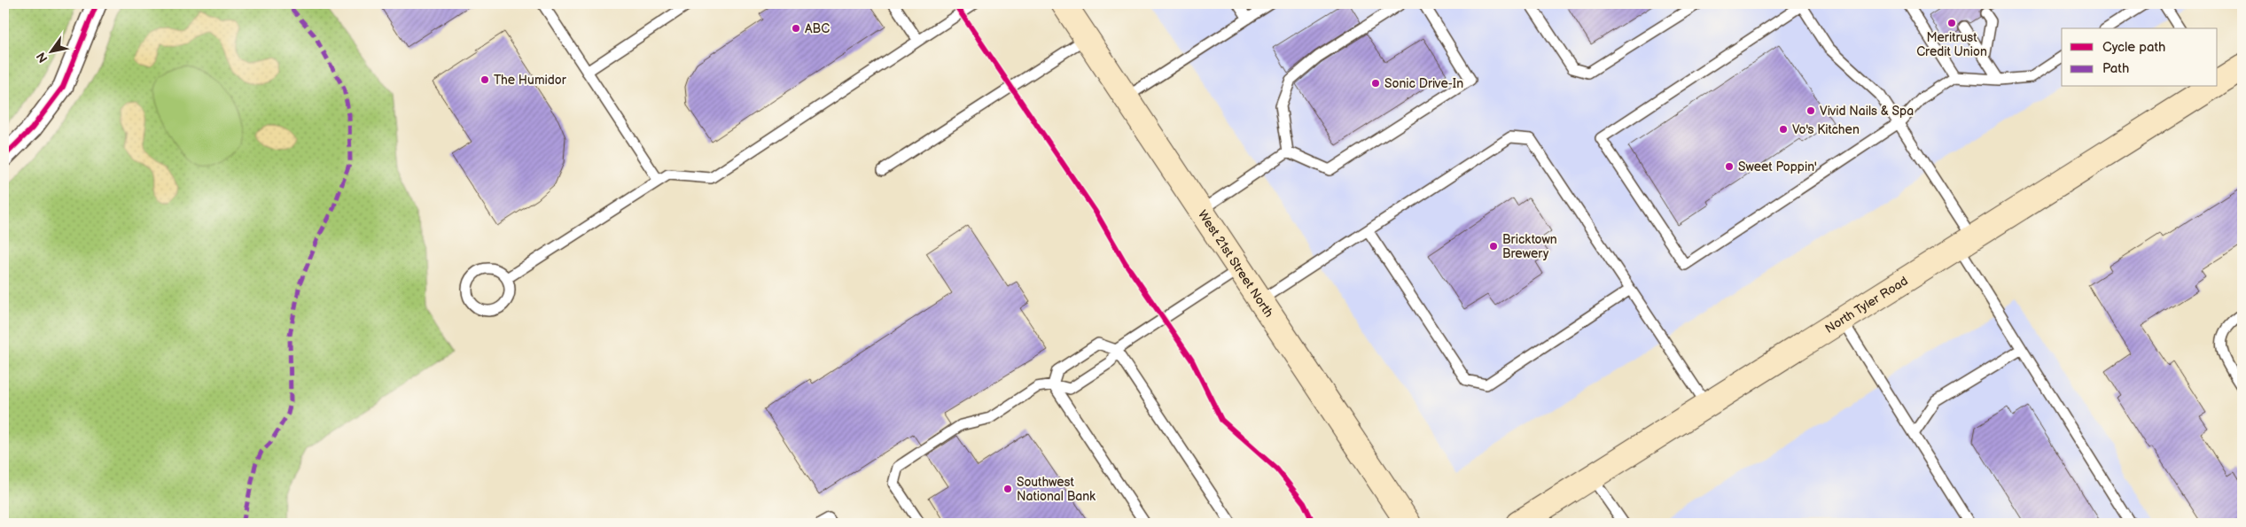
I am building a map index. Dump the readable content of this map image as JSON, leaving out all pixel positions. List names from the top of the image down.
{
  "streets": {
    "main road": ["West 21st Street North", "North Tyler Road"]
  },
  "places": [
    "Meritrust Credit Union",
    "ABC",
    "The Humidor",
    "Sonic Drive-In",
    "Vivid Nails & Spa",
    "Vo's Kitchen",
    "Sweet Poppin'",
    "Bricktown Brewery",
    "Southwest National Bank"
  ],
  "legend": ["Cycle path", "Path"],
  "north": "bottom left"
}
